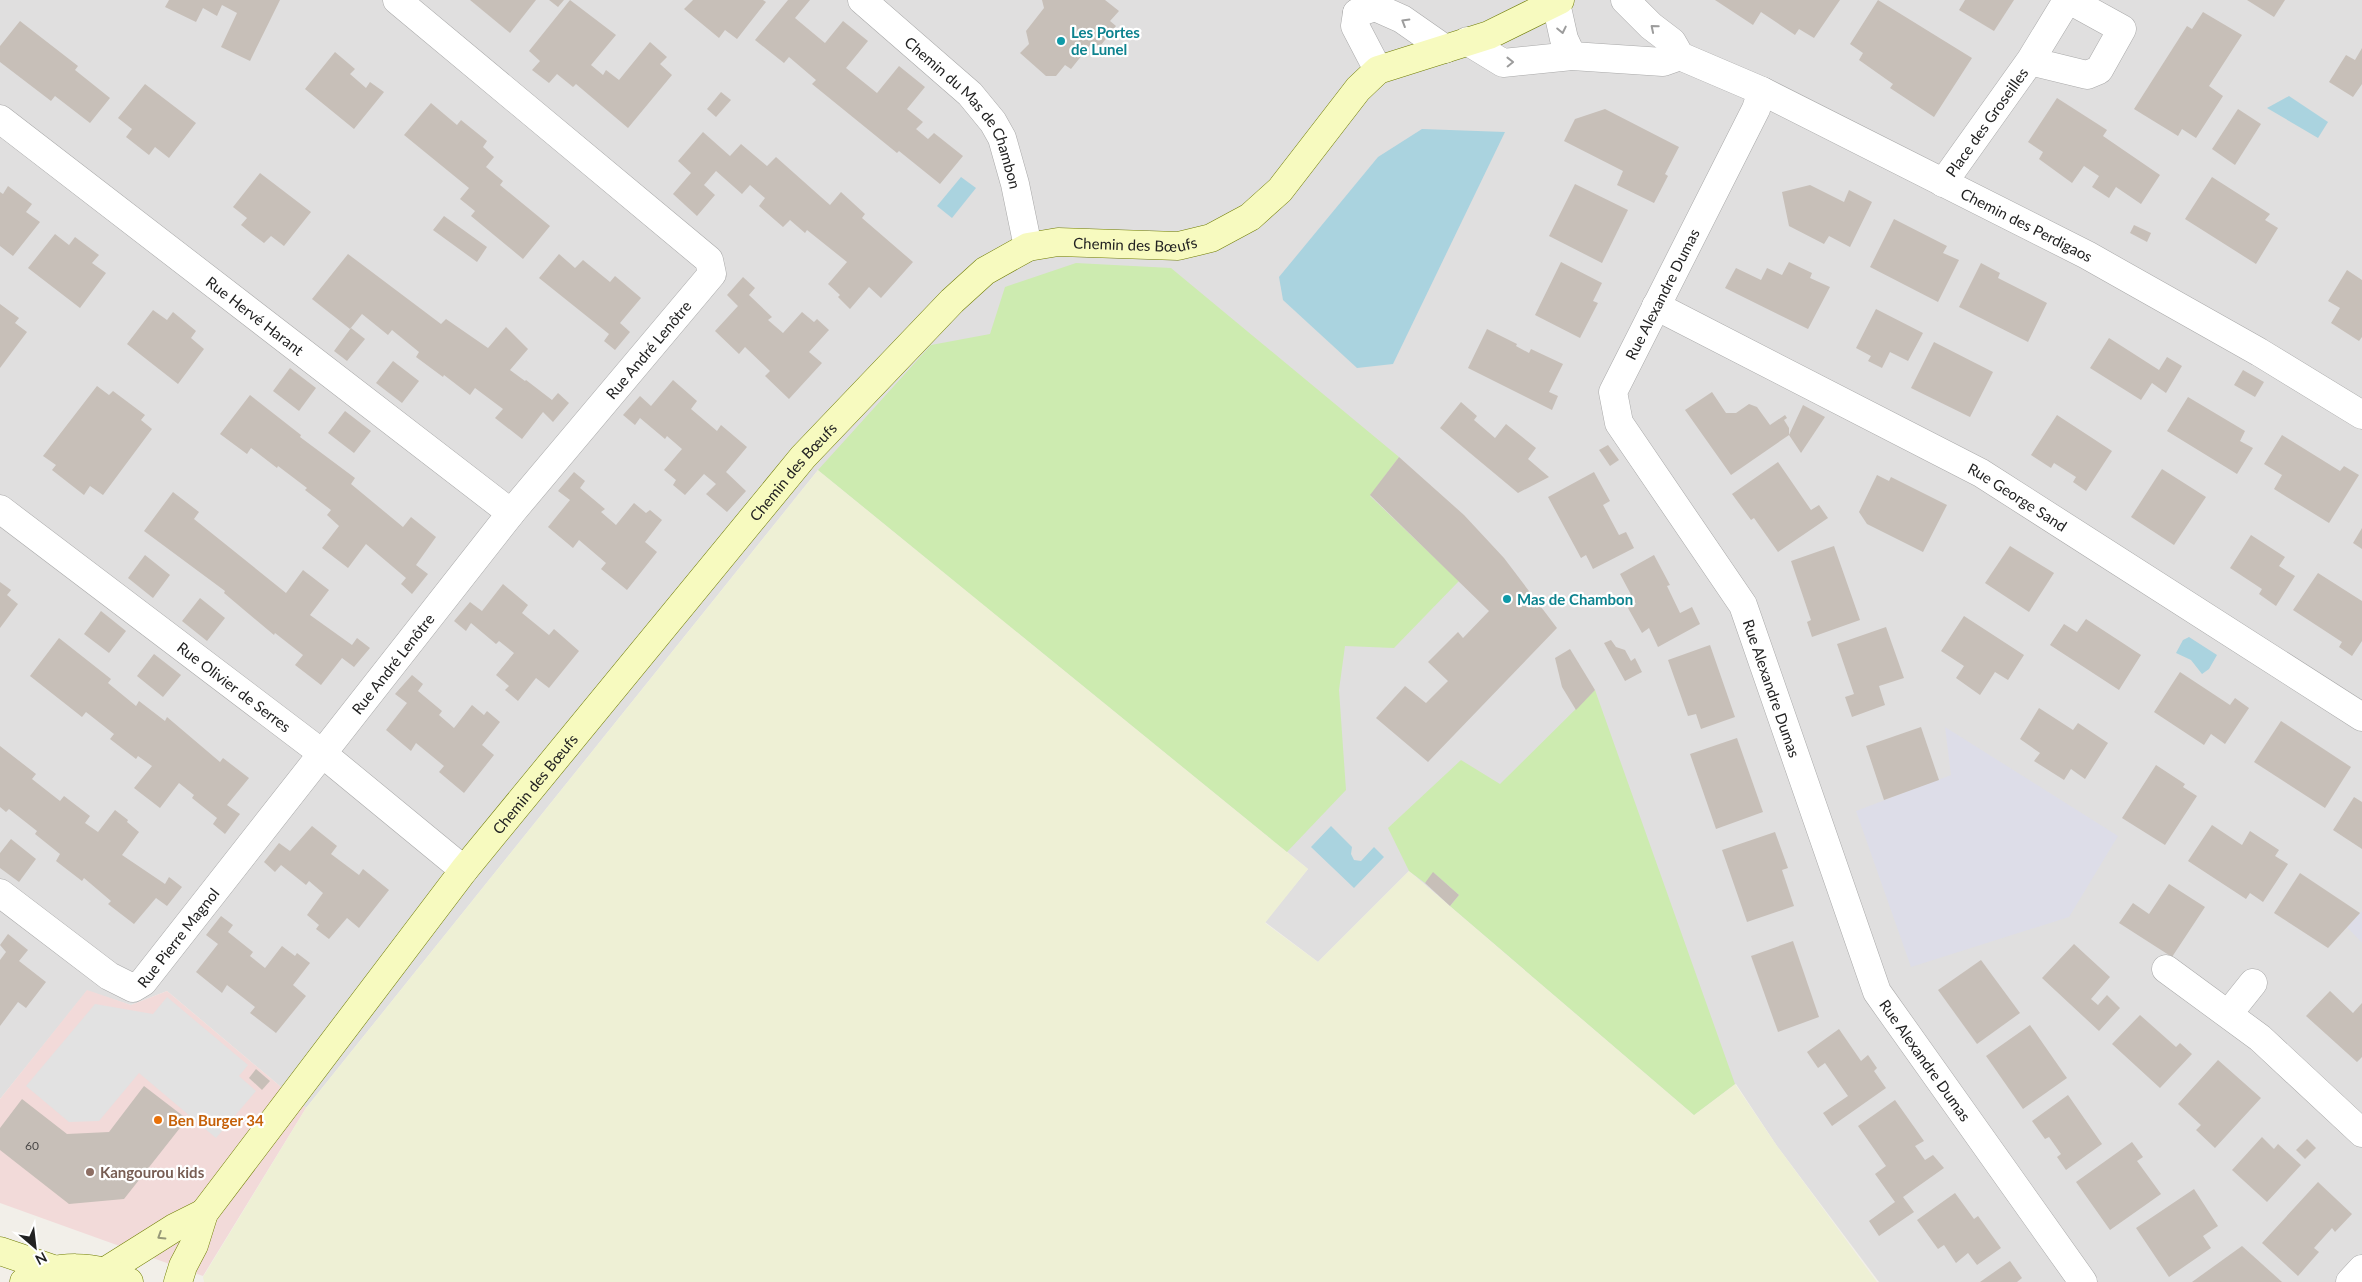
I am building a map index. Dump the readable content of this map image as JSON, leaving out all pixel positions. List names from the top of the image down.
{
  "streets": {
    "street": [
      "Chemin du Mas de Chambon",
      "Place des Groseilles",
      "Chemin des Perdigaos",
      "Chemin des Bœufs",
      "Rue Alexandre Dumas",
      "Rue Hervé Harant",
      "Rue André Lenôtre",
      "Rue George Sand",
      "Rue Olivier de Serres",
      "Rue Pierre Magnol"
    ]
  },
  "crossings": [
    ["Chemin du Mas de Chambon", "Chemin des Bœufs"],
    ["Place des Groseilles", "Chemin des Perdigaos"],
    ["Chemin des Perdigaos", "Rue Alexandre Dumas"],
    ["Chemin des Bœufs", "Rue Olivier de Serres"],
    ["Rue Alexandre Dumas", "Rue George Sand"],
    ["Rue Hervé Harant", "Rue André Lenôtre"],
    ["Rue André Lenôtre", "Rue Olivier de Serres"],
    ["Rue André Lenôtre", "Rue Pierre Magnol"],
    ["Rue Olivier de Serres", "Rue Pierre Magnol"]
  ],
  "places": [
    "Les Portes de Lunel",
    "Mas de Chambon",
    "Ben Burger 34",
    "Kangourou kids"
  ],
  "house_numbers": ["60"],
  "north": "bottom right"
}
